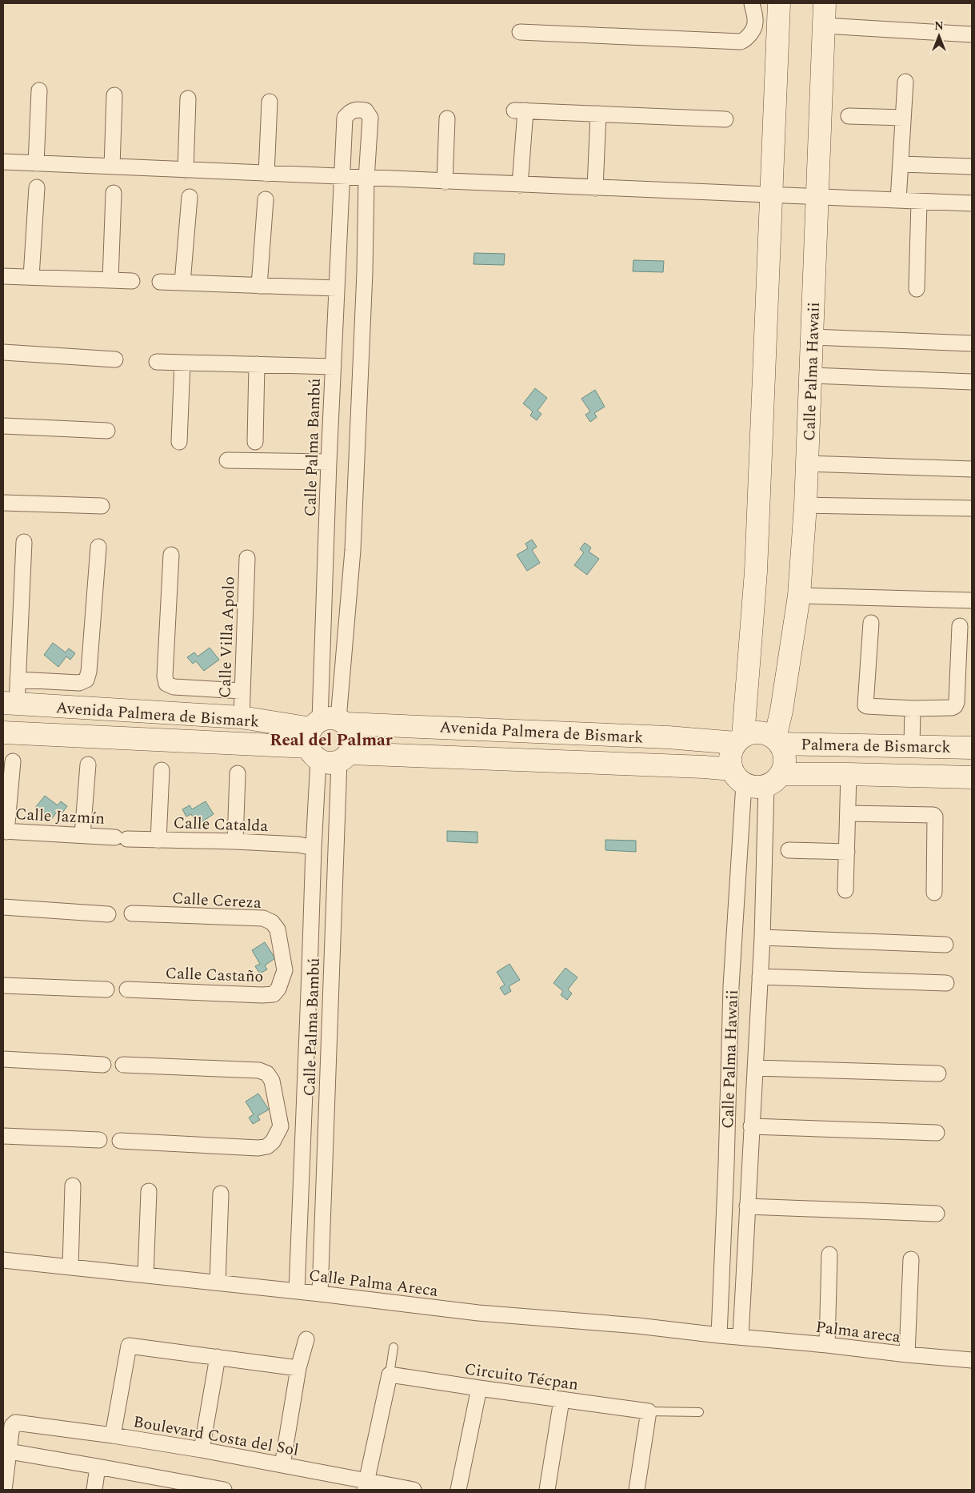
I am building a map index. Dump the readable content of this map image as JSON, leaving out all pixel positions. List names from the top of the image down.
{
  "streets": {
    "street": [
      "Calle Palma Hawaii",
      "Calle Palma Bambú",
      "Calle Villa Apolo",
      "Avenida Palmera de Bismark",
      "Palmera de Bismarck",
      "Calle Jazmín",
      "Calle Catalda",
      "Calle Cereza",
      "Calle Castaño",
      "Calle Palma Areca",
      "Palma areca",
      "Circuito Técpan",
      "Boulevard Costa del Sol"
    ]
  },
  "crossings": [
    ["Calle Palma Hawaii", "Avenida Palmera de Bismark"],
    ["Calle Palma Hawaii", "Palmera de Bismarck"],
    ["Calle Palma Hawaii", "Calle Palma Areca"],
    ["Calle Palma Hawaii", "Palma areca"],
    ["Calle Palma Bambú", "Avenida Palmera de Bismark"],
    ["Calle Palma Bambú", "Calle Catalda"],
    ["Calle Palma Bambú", "Calle Palma Areca"],
    ["Calle Villa Apolo", "Avenida Palmera de Bismark"],
    ["Avenida Palmera de Bismark", "Palmera de Bismarck"],
    ["Calle Jazmín", "Calle Catalda"],
    ["Calle Cereza", "Calle Castaño"],
    ["Calle Palma Areca", "Palma areca"]
  ],
  "districts": ["Real del Palmar"],
  "north": "top"
}
